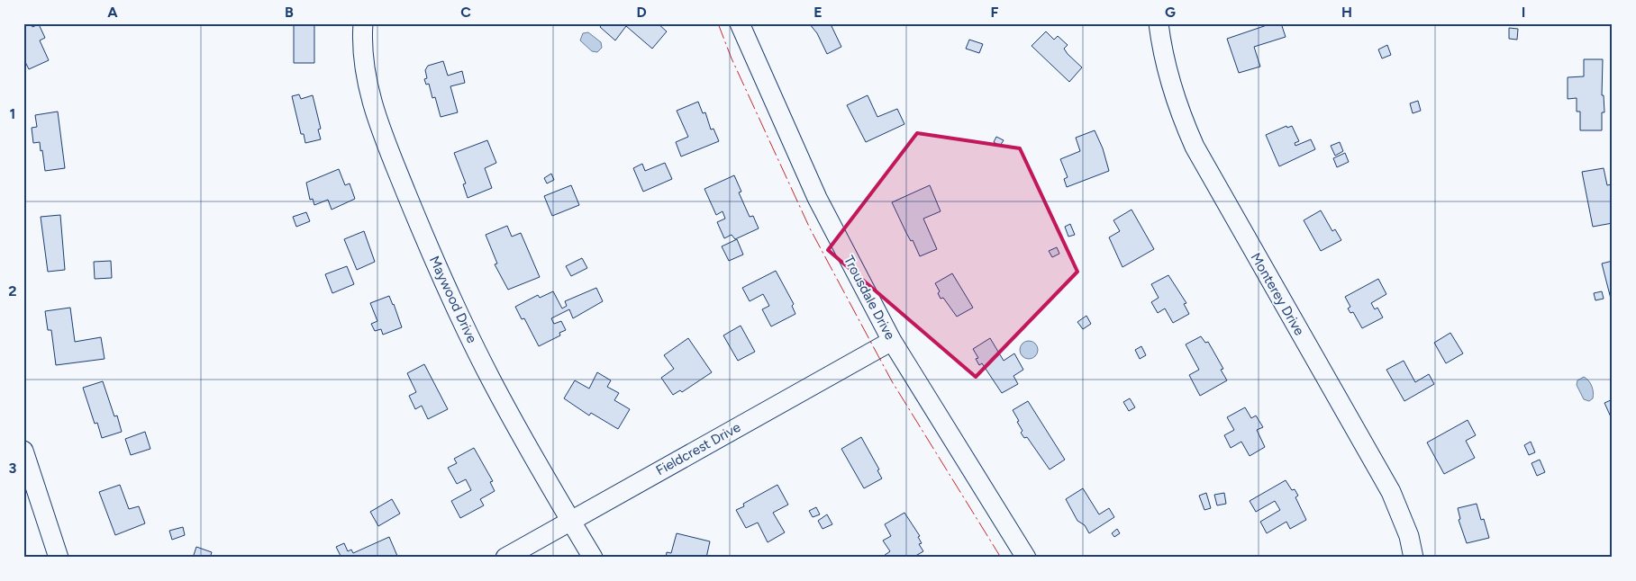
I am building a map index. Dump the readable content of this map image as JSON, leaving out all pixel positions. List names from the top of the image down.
{
  "streets": {
    "street": [
      "Monterey Drive",
      "Trousdale Drive",
      "Maywood Drive",
      "Fieldcrest Drive"
    ]
  },
  "crossings": [
    ["Trousdale Drive", "Fieldcrest Drive"],
    ["Maywood Drive", "Fieldcrest Drive"]
  ],
  "grid": {
    "columns": [
      "A",
      "B",
      "C",
      "D",
      "E",
      "F",
      "G",
      "H",
      "I"
    ],
    "rows": ["1", "2", "3"]
  }
}
